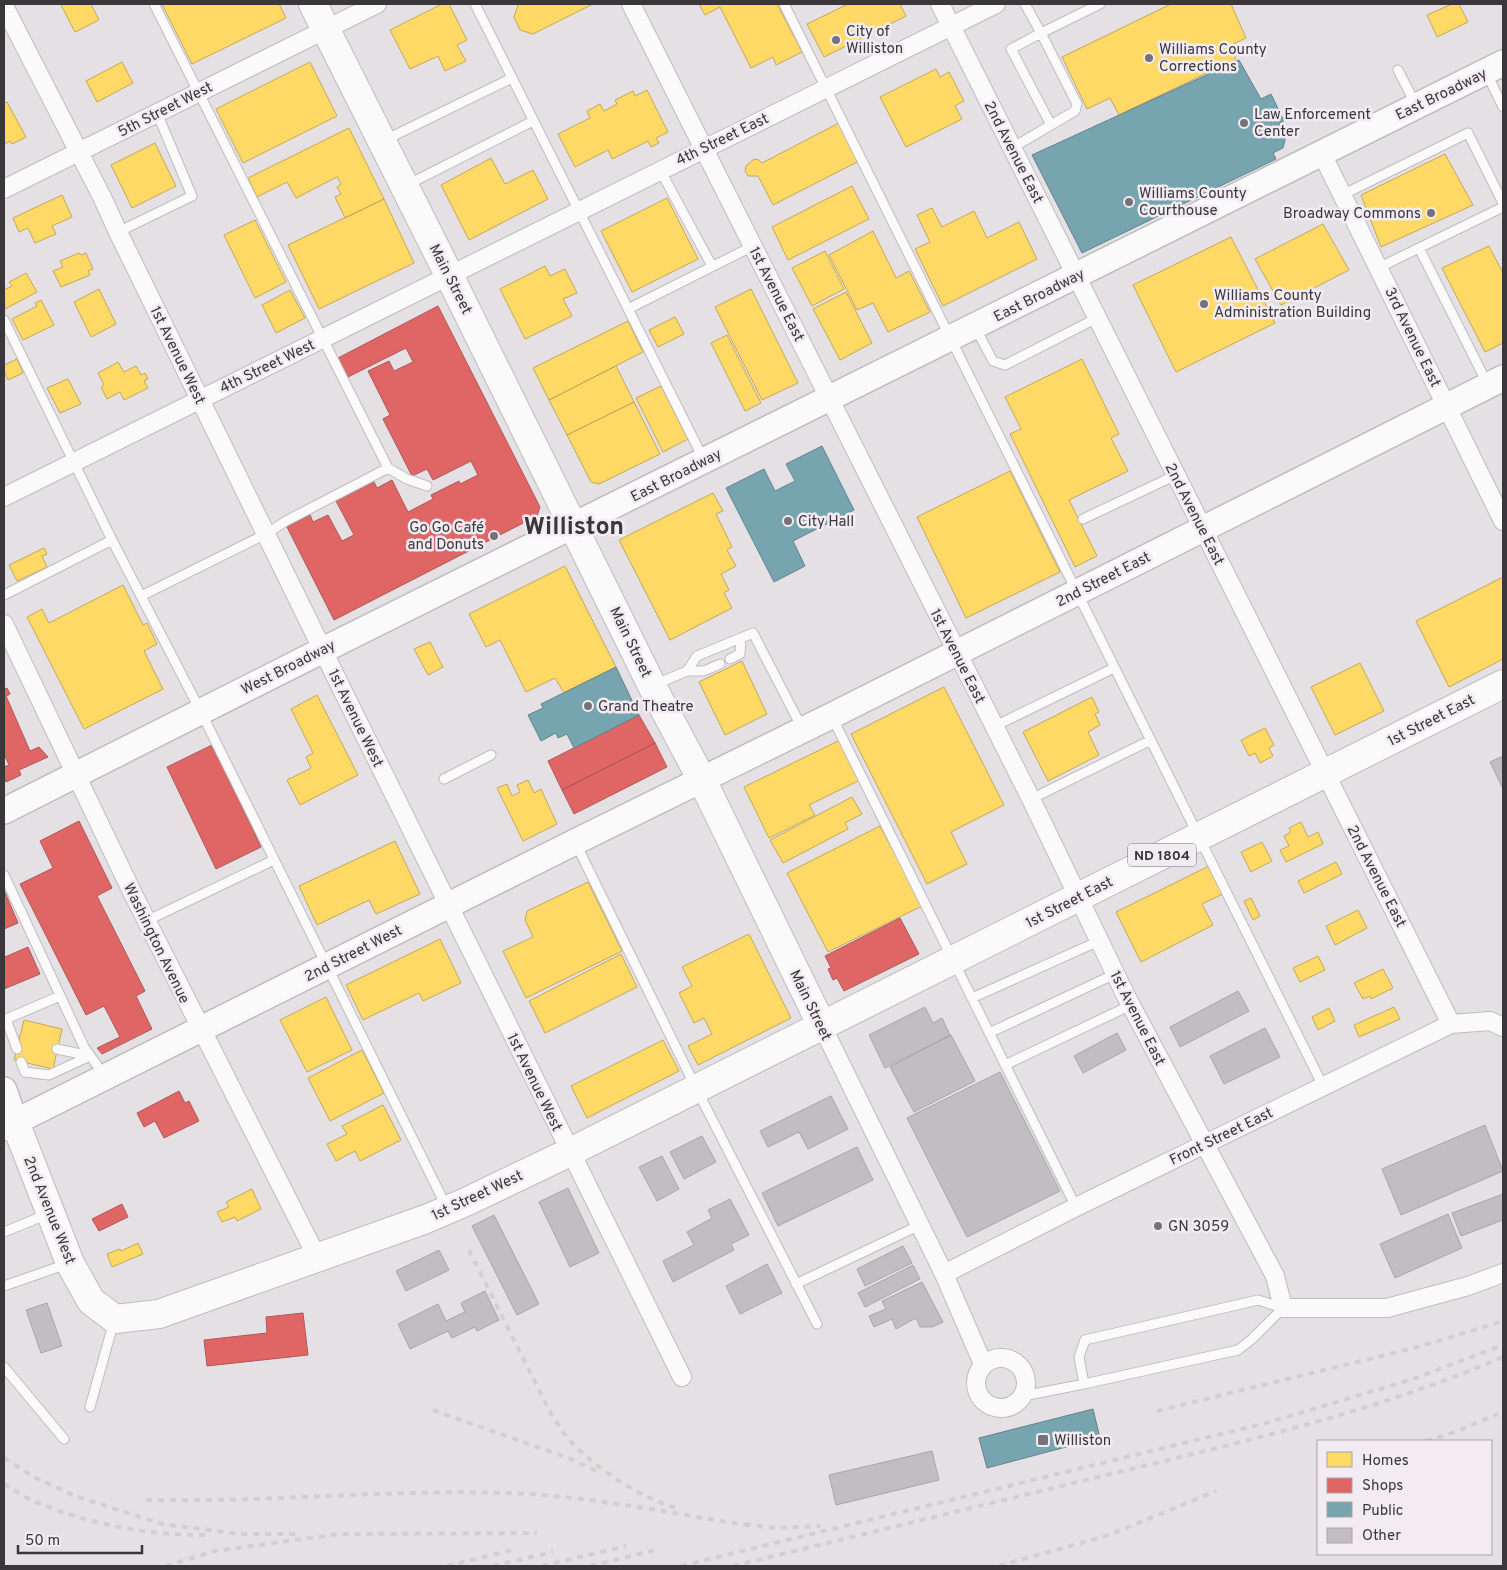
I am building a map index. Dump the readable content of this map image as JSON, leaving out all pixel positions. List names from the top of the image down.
{
  "streets": {
    "main road": [
      "East Broadway",
      "Main Street",
      "2nd Street East",
      "West Broadway",
      "1st Street East",
      "ND 1804",
      "2nd Street West",
      "1st Street West",
      "2nd Avenue West"
    ],
    "street": [
      "5th Street West",
      "4th Street East",
      "2nd Avenue East",
      "1st Avenue East",
      "3rd Avenue East",
      "1st Avenue West",
      "4th Street West",
      "Washington Avenue",
      "Front Street East"
    ]
  },
  "crossings": [
    ["East Broadway", "2nd Avenue East"],
    ["East Broadway", "Main Street"],
    ["East Broadway", "1st Avenue East"],
    ["East Broadway", "3rd Avenue East"],
    ["East Broadway", "West Broadway"],
    ["5th Street West", "Main Street"],
    ["5th Street West", "1st Avenue West"],
    ["4th Street East", "2nd Avenue East"],
    ["4th Street East", "Main Street"],
    ["4th Street East", "1st Avenue East"],
    ["4th Street East", "4th Street West"],
    ["2nd Avenue East", "2nd Street East"],
    ["2nd Avenue East", "1st Street East"],
    ["2nd Avenue East", "Front Street East"],
    ["Main Street", "4th Street West"],
    ["Main Street", "2nd Street East"],
    ["Main Street", "West Broadway"],
    ["Main Street", "1st Street East"],
    ["Main Street", "2nd Street West"],
    ["Main Street", "Front Street East"],
    ["Main Street", "1st Street West"],
    ["1st Avenue East", "2nd Street East"],
    ["1st Avenue East", "1st Street East"],
    ["1st Avenue East", "Front Street East"],
    ["3rd Avenue East", "2nd Street East"],
    ["1st Avenue West", "4th Street West"],
    ["1st Avenue West", "West Broadway"],
    ["1st Avenue West", "2nd Street West"],
    ["1st Avenue West", "1st Street West"],
    ["2nd Street East", "2nd Street West"],
    ["West Broadway", "Washington Avenue"],
    ["1st Street East", "1st Street West"],
    ["Washington Avenue", "2nd Street West"],
    ["Washington Avenue", "1st Street West"],
    ["2nd Street West", "2nd Avenue West"],
    ["1st Street West", "2nd Avenue West"]
  ],
  "districts": ["Williston"],
  "places": {
    "other": [
      "City of Williston",
      "Williams County Corrections",
      "Law Enforcement Center",
      "Williams County Courthouse",
      "Broadway Commons",
      "Williams County Administration Building",
      "City Hall",
      "Go Go Café and Donuts",
      "Grand Theatre",
      "GN 3059"
    ],
    "transit": ["Williston"]
  },
  "legend": [
    "Homes",
    "Shops",
    "Public",
    "Other"
  ],
  "scale_bar": "50 m"
}
